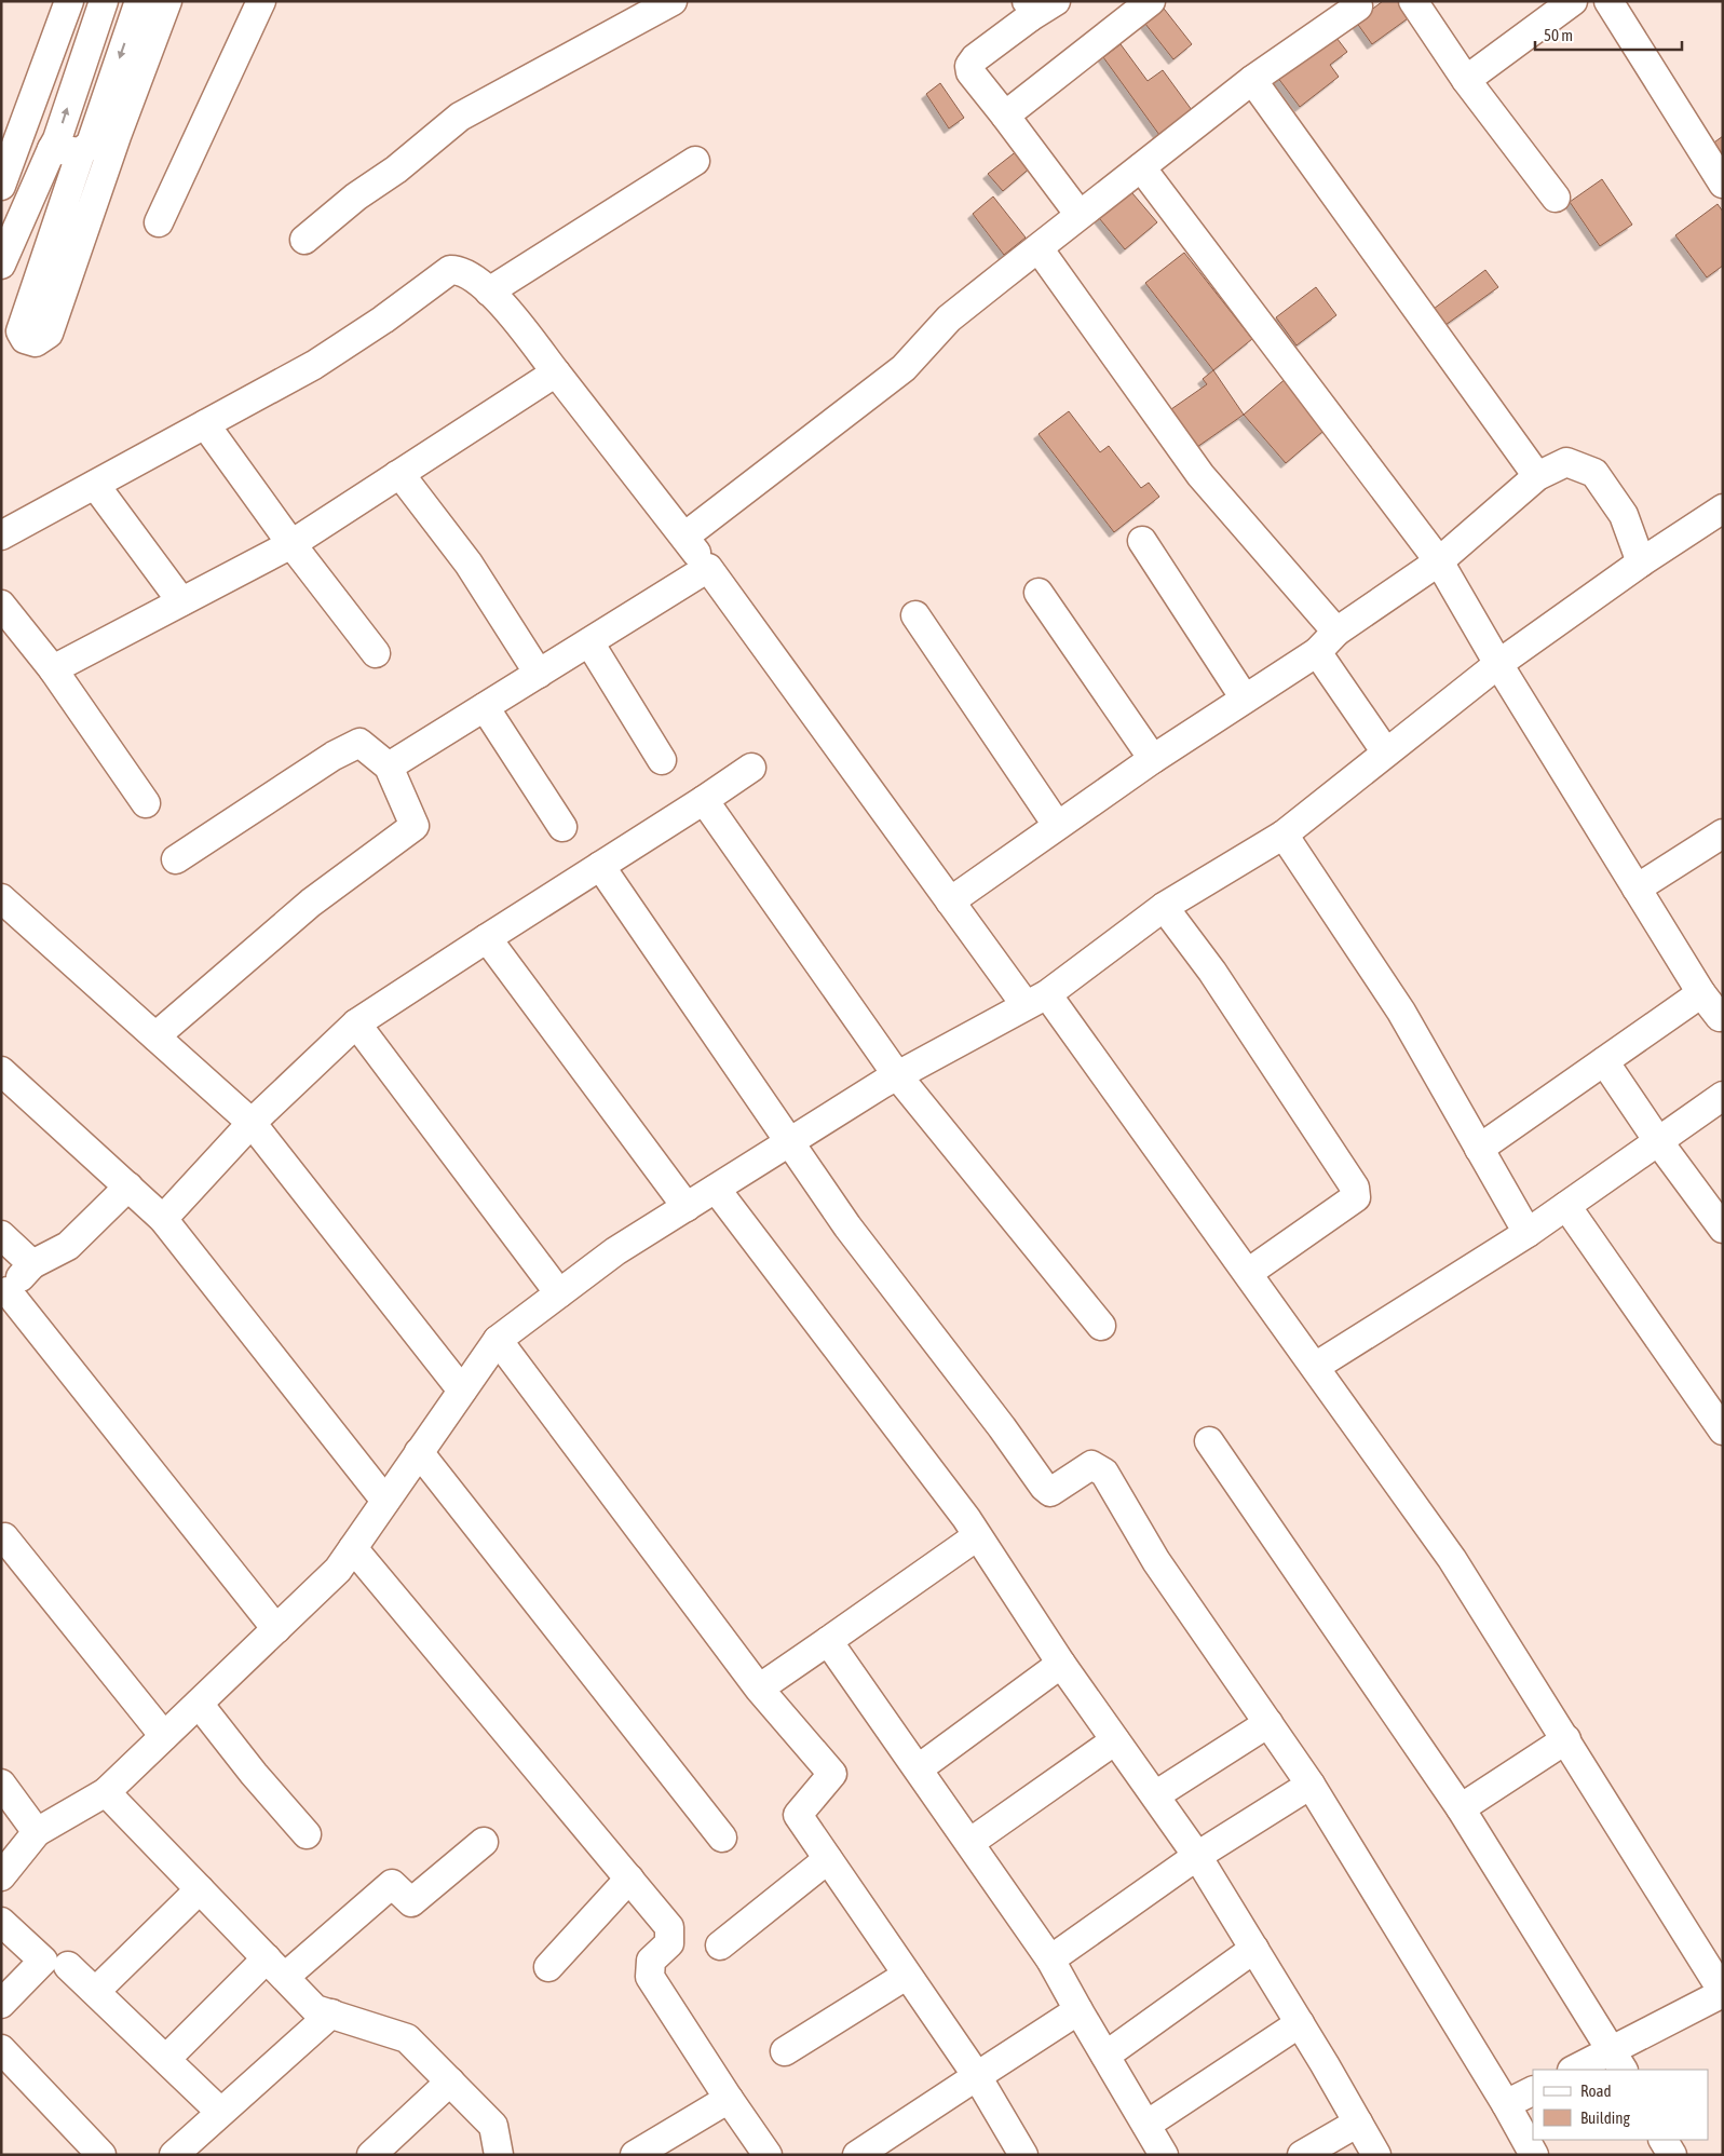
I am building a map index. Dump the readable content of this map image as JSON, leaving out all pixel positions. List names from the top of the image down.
{
  "legend": ["Road", "Building"],
  "scale_bar": "50 m"
}
